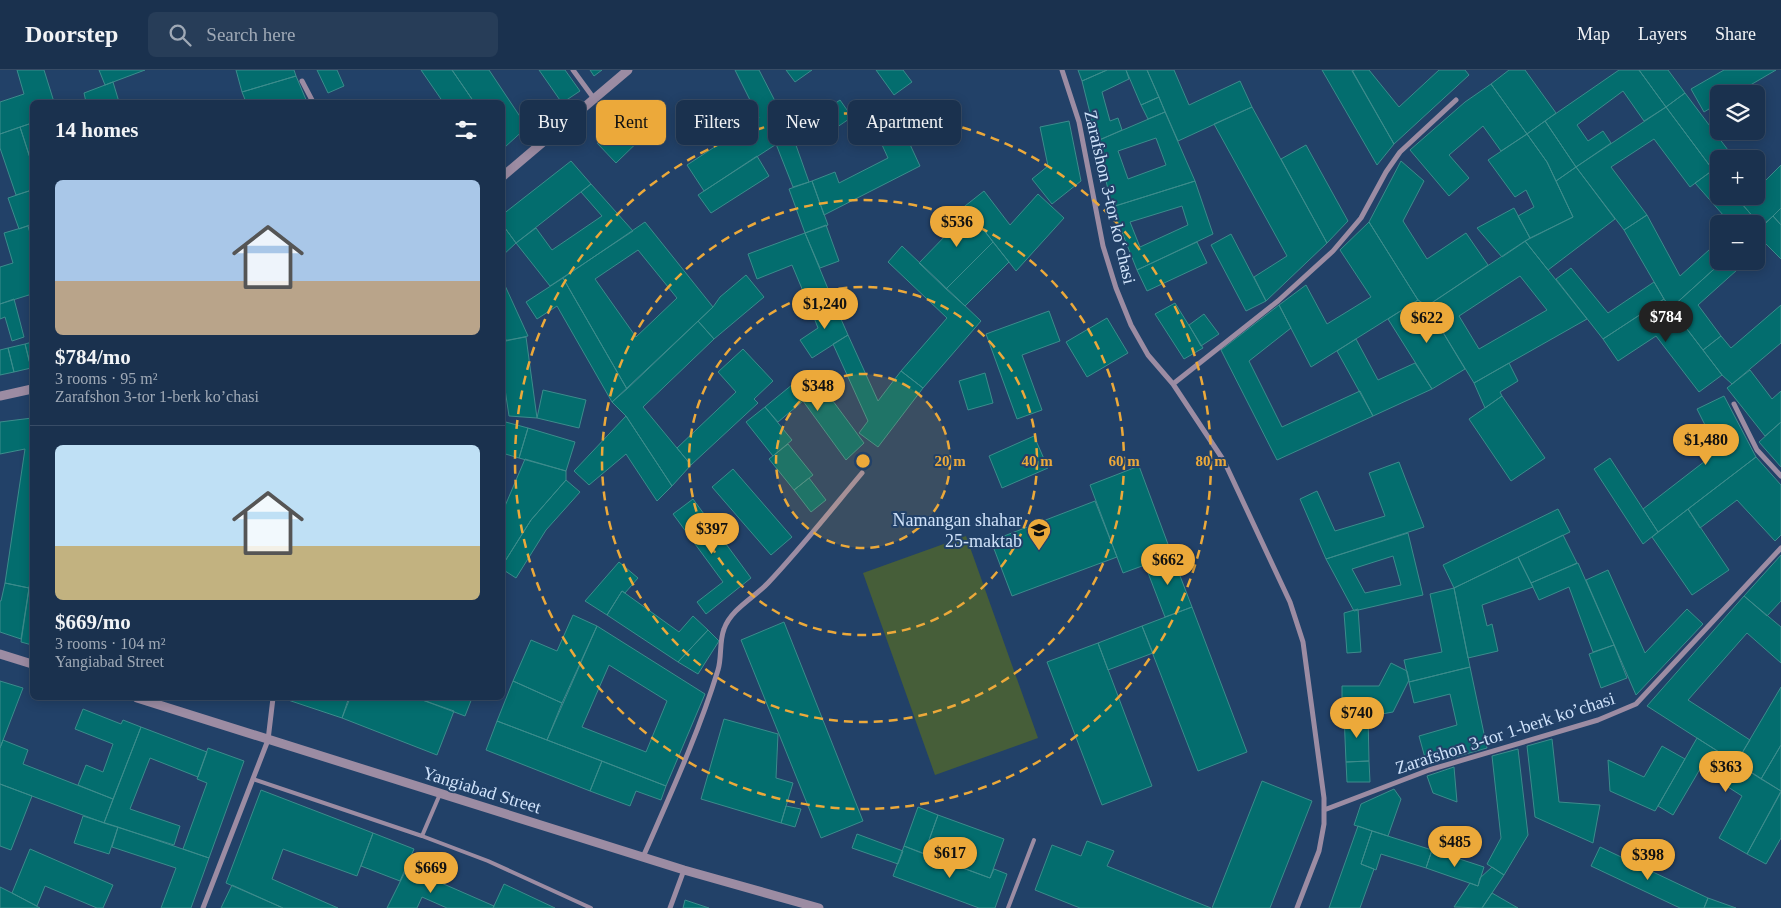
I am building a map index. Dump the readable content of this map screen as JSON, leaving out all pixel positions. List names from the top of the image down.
{
  "streets": {
    "street": ["Zarafshon 3-tor koʻchasi", "Zarafshon 3-tor 1-berk koʼchasi", "Yangiabad Street"]
  },
  "crossings": [
    ["Zarafshon 3-tor koʻchasi", "Zarafshon 3-tor 1-berk koʼchasi"]
  ],
  "places": {
    "school or university": ["Namangan shahar 25-maktab"]
  },
  "page": {
    "header": "Doorstep",
    "search": "Search here",
    "nav": ["Map", "Layers", "Share"],
    "map_buttons": ["+", "−"],
    "chip": [
      "Buy",
      "Rent",
      "Filters",
      "New",
      "Apartment"
    ],
    "heading": "14 homes",
    "list": [
      {
        "name": "$784/mo",
        "note": "3 rooms · 95 m² · Zarafshon 3-tor 1-berk koʼchasi"
      },
      {
        "name": "$669/mo",
        "note": "3 rooms · 104 m² · Yangiabad Street"
      }
    ],
    "price": [
      "$536",
      "$1,240",
      "$784",
      "$622",
      "$348",
      "$1,480",
      "$397",
      "$662",
      "$740",
      "$363",
      "$485",
      "$617",
      "$398",
      "$669"
    ]
  },
  "rings": [
    "20 m",
    "40 m",
    "60 m",
    "80 m"
  ]
}
